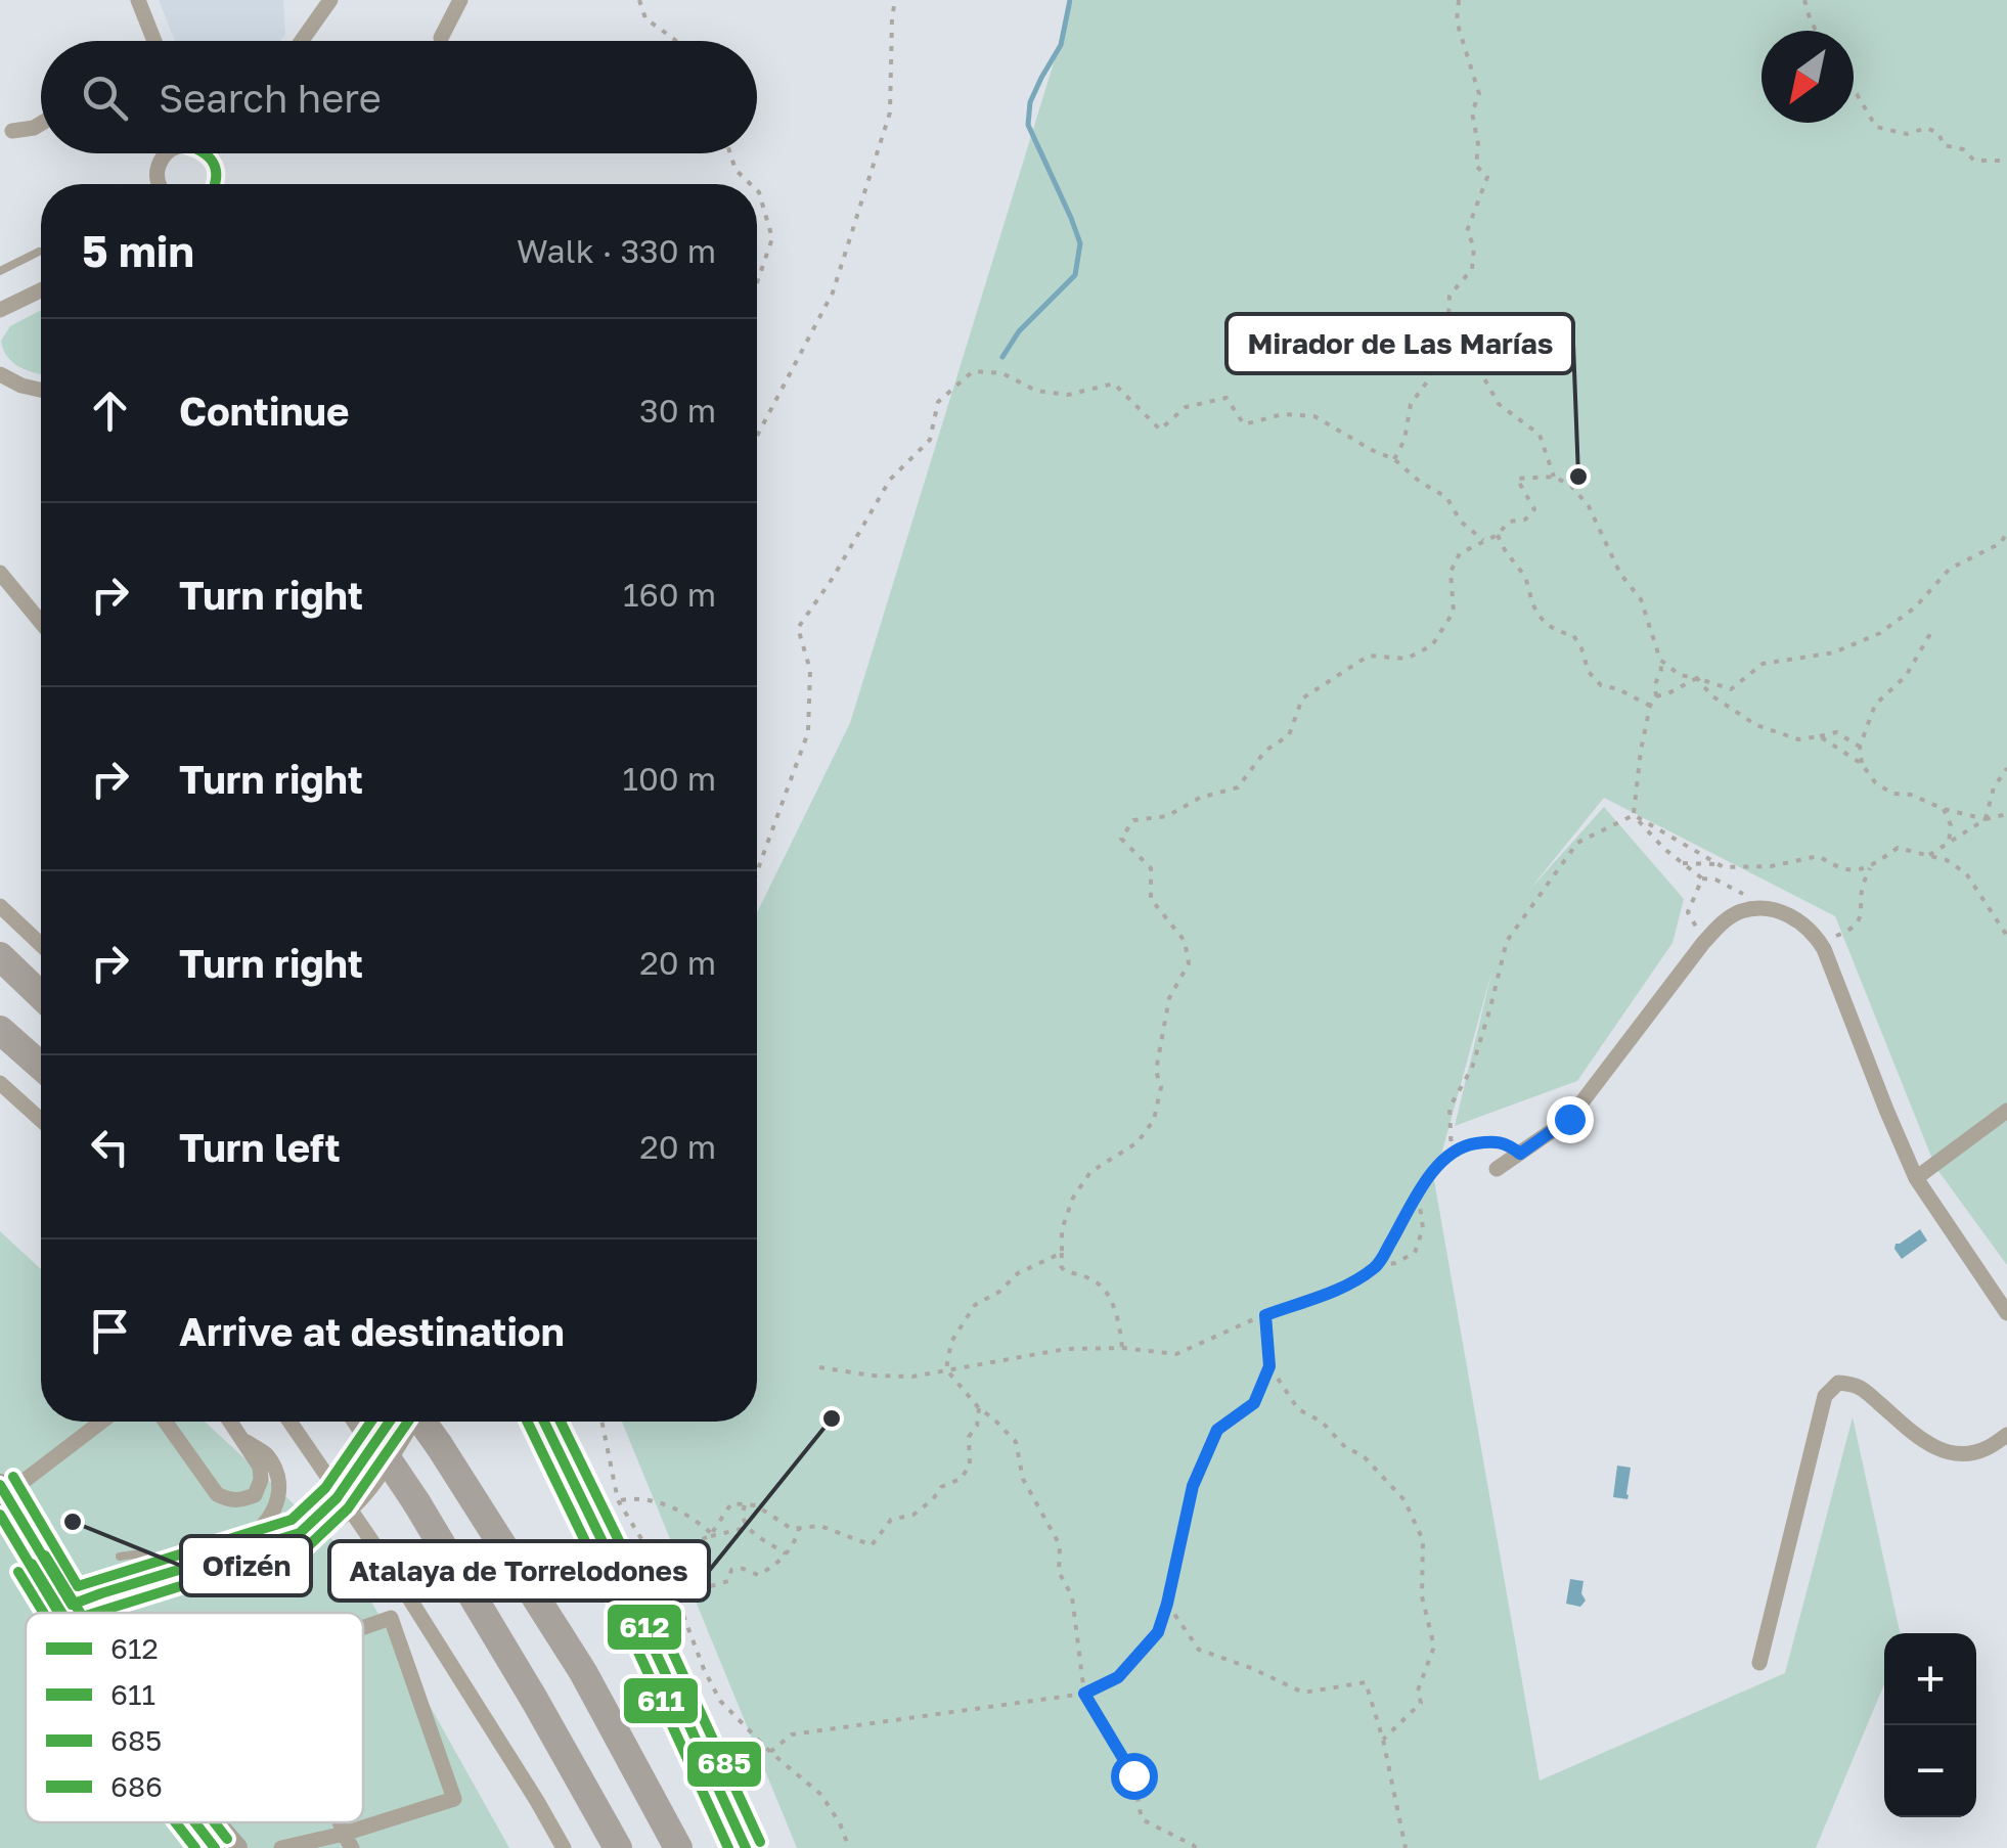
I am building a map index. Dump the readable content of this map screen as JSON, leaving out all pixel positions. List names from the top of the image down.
{
  "places": ["Mirador de Las Marías", "Atalaya de Torrelodones", "Ofizén"],
  "lines": [
    "transit line 686",
    "transit line 612",
    "transit line 611",
    "transit line 685"
  ],
  "legend": [
    "612",
    "611",
    "685",
    "686"
  ],
  "north": "bottom left",
  "page": {
    "search": "Search here",
    "heading": ["5 min", "Walk · 330 m"],
    "list": [
      ["Continue", "30 m"],
      ["Turn right", "160 m"],
      ["Turn right", "100 m"],
      ["Turn right", "20 m"],
      ["Turn left", "20 m"],
      "Arrive at destination"
    ],
    "map_buttons": ["+", "−"]
  }
}
